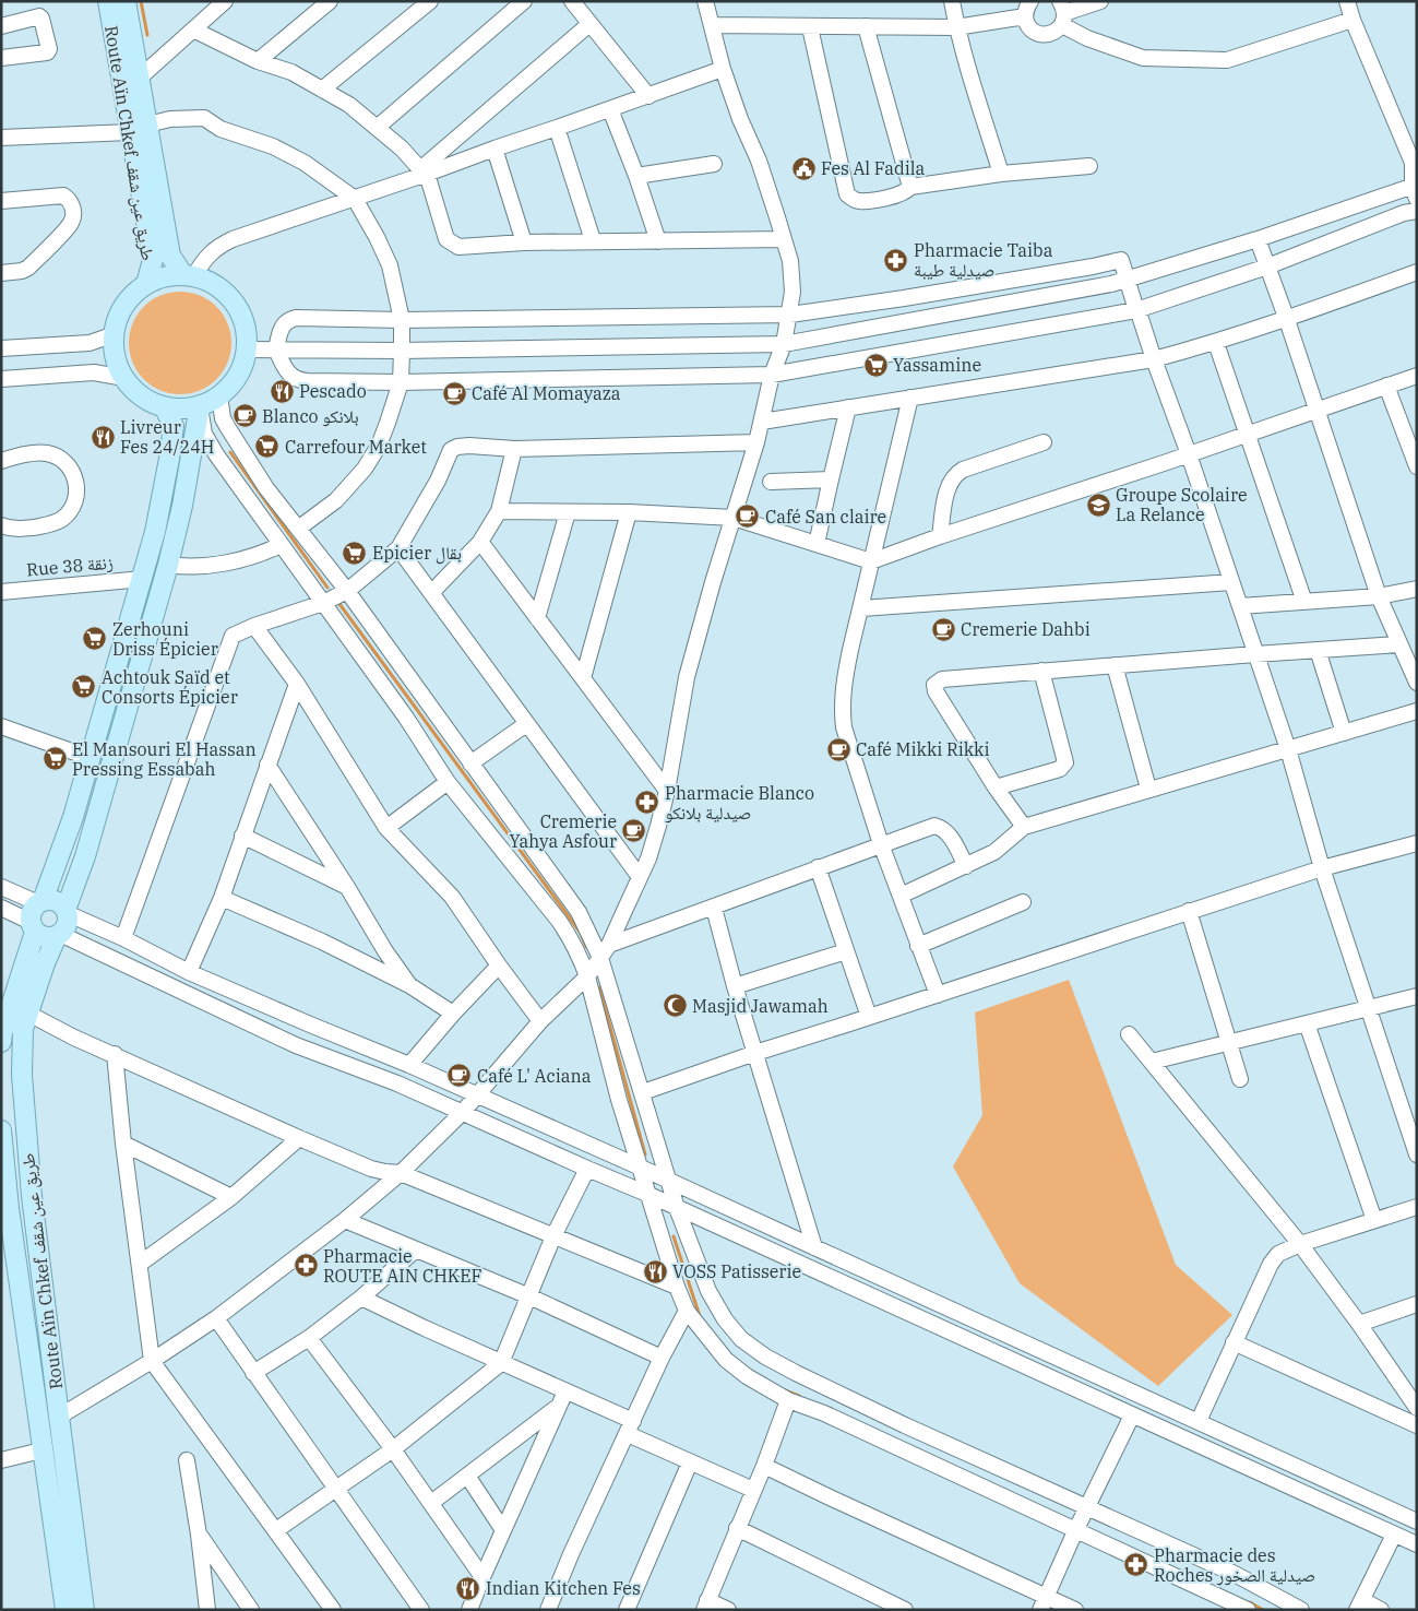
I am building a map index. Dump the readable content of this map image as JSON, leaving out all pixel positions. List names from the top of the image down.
{
  "streets": {
    "main road": ["Route Aïn Chkef طريق عين شقف"],
    "street": ["Rue 38 زنقة"]
  },
  "places": {
    "public building": ["Fes Al Fadila"],
    "pharmacy": [
      "Pharmacie Taiba صيدلية طيبة",
      "Pharmacie Blanco صيدلية بلانكو",
      "Pharmacie ROUTE AIN CHKEF",
      "Pharmacie des Roches صيدلية الصخور"
    ],
    "supermarket": [
      "Yassamine",
      "Carrefour Market",
      "Epicier بقال",
      "Zerhouni Driss Épicier",
      "Achtouk Saïd et Consorts Épicier",
      "El Mansouri El Hassan Pressing Essabah"
    ],
    "restaurant": [
      "Pescado",
      "Livreur Fes 24/24H",
      "VOSS Patisserie",
      "Indian Kitchen Fes"
    ],
    "cafe": [
      "Café Al Momayaza",
      "Blanco بلانكو",
      "Café San claire",
      "Cremerie Dahbi",
      "Café Mikki Rikki",
      "Cremerie Yahya Asfour",
      "Café L' Aciana"
    ],
    "school or university": ["Groupe Scolaire La Relance"],
    "mosque": ["Masjid Jawamah"]
  }
}
